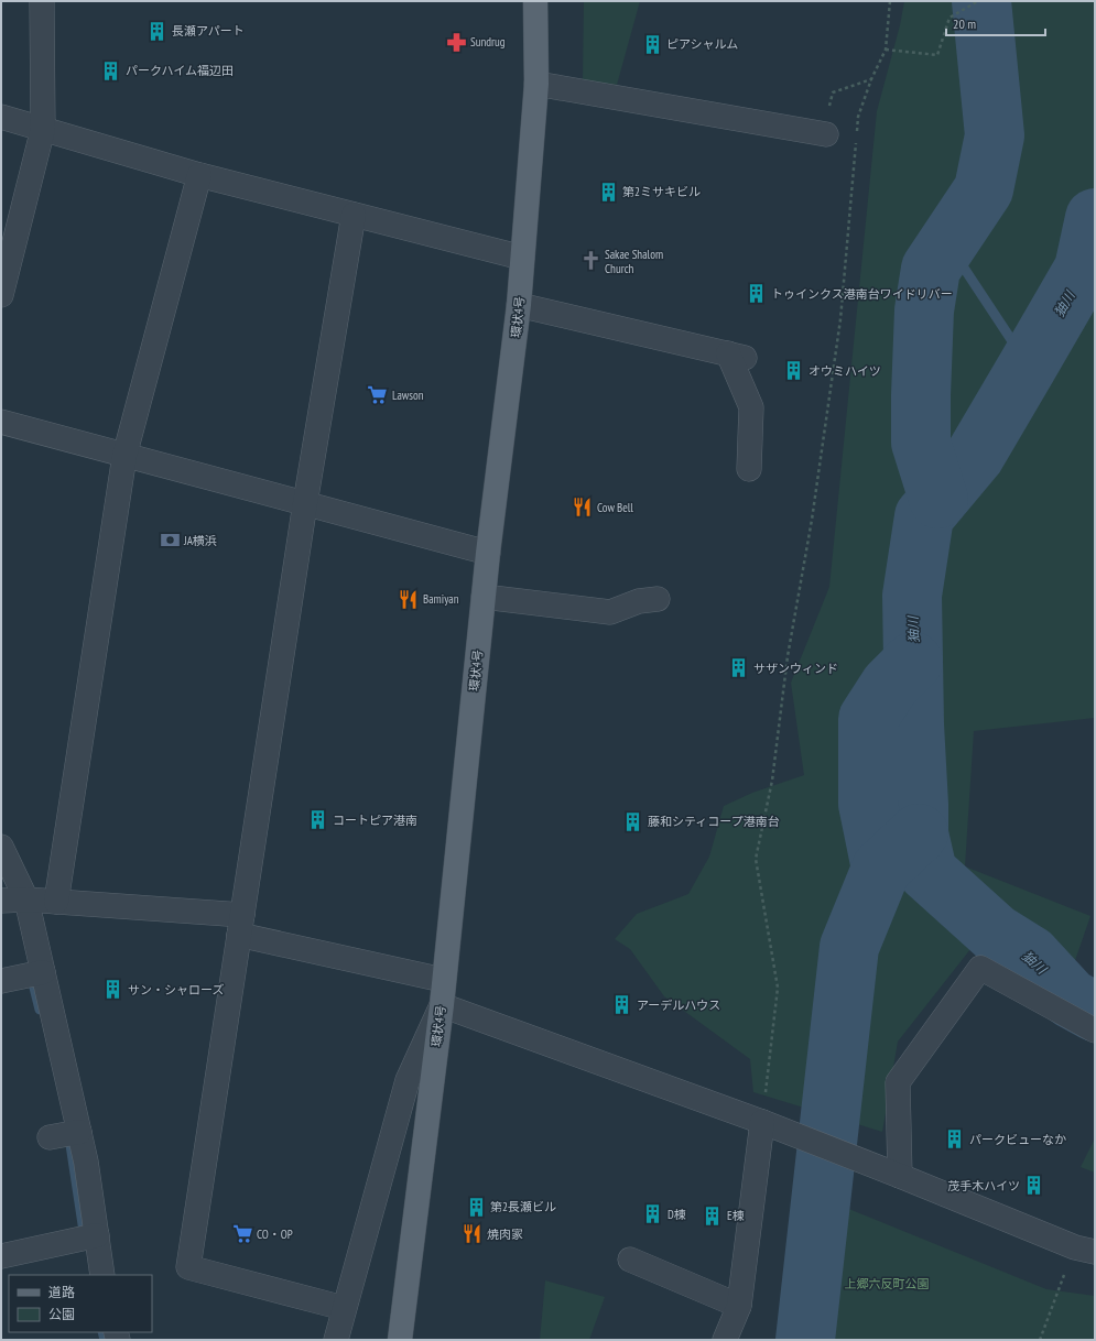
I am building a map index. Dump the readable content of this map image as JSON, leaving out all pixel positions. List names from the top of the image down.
{
  "streets": {
    "main road": ["環状4号"]
  },
  "water": ["㹨川"],
  "parks": ["上郷六反町公園"],
  "places": {
    "building": [
      "長瀬アパート",
      "ピアシャルム",
      "パークハイム福辺田",
      "第2ミサキビル",
      "トゥインクス港南台ワイドリバー",
      "オウミハイツ",
      "サザンウィンド",
      "コートピア港南",
      "藤和シティコープ港南台",
      "サン・シャローズ",
      "アーデルハウス",
      "パークビューなか",
      "茂手木ハイツ",
      "第2長瀬ビル",
      "D棟",
      "E棟"
    ],
    "pharmacy": ["Sundrug"],
    "church": ["Sakae Shalom Church"],
    "supermarket": ["Lawson", "CO・OP"],
    "restaurant": ["Cow Bell", "Bamiyan", "焼肉家"],
    "bank": ["JA横浜"]
  },
  "legend": ["道路", "公園"],
  "scale_bar": "20 m"
}
